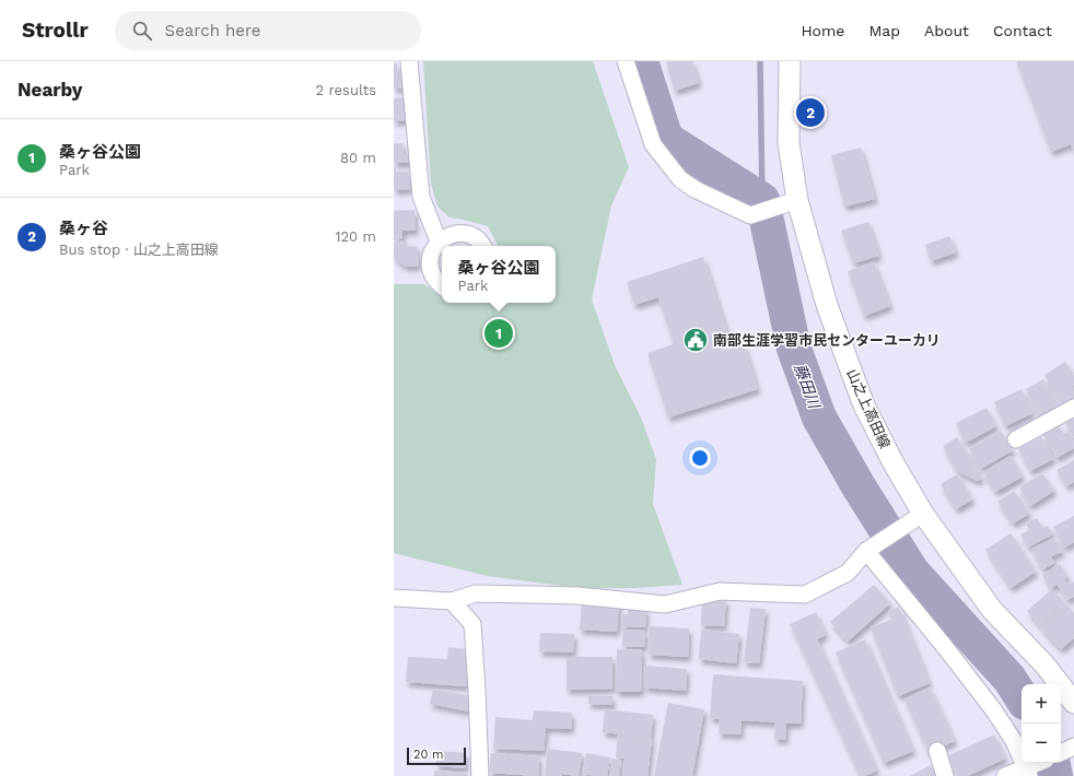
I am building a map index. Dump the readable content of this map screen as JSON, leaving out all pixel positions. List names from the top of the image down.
{
  "streets": {
    "street": ["山之上高田線"]
  },
  "water": ["藤田川"],
  "places": {
    "public building": ["南部生涯学習市民センターユーカリ"]
  },
  "scale_bar": "20 m",
  "page": {
    "header": "Strollr",
    "search": "Search here",
    "nav": [
      "Home",
      "Map",
      "About",
      "Contact"
    ],
    "heading": ["Nearby", "2 results"],
    "pins": ["2", "1"],
    "list": [
      {
        "mark": "1",
        "name": "桑ヶ谷公園",
        "note": "Park",
        "value": "80 m"
      },
      {
        "mark": "2",
        "name": "桑ヶ谷",
        "note": "Bus stop · 山之上高田線",
        "value": "120 m"
      }
    ],
    "popup": ["桑ヶ谷公園", "Park"],
    "map_buttons": ["+", "−"],
    "scale": "20 m"
  }
}
